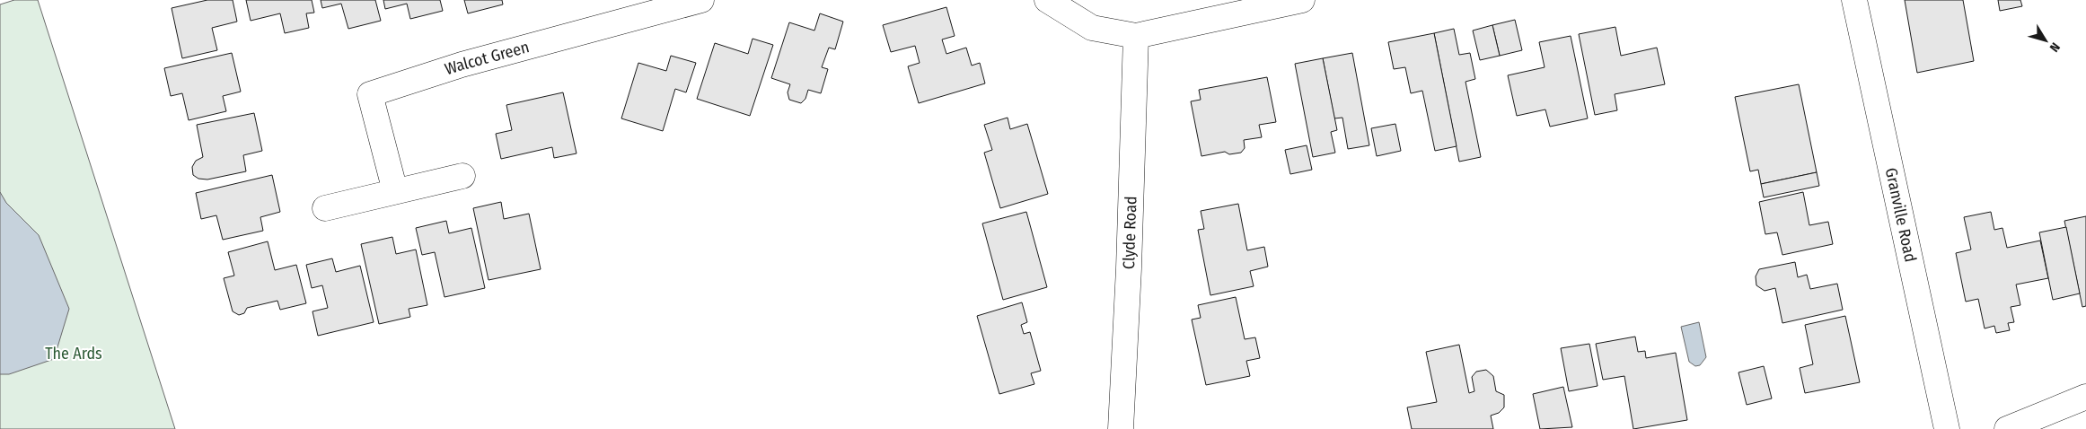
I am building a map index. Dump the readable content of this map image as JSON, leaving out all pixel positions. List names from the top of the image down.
{
  "streets": {
    "street": ["Walcot Green", "Granville Road", "Clyde Road"]
  },
  "parks": ["The Ards"],
  "north": "bottom right"
}
